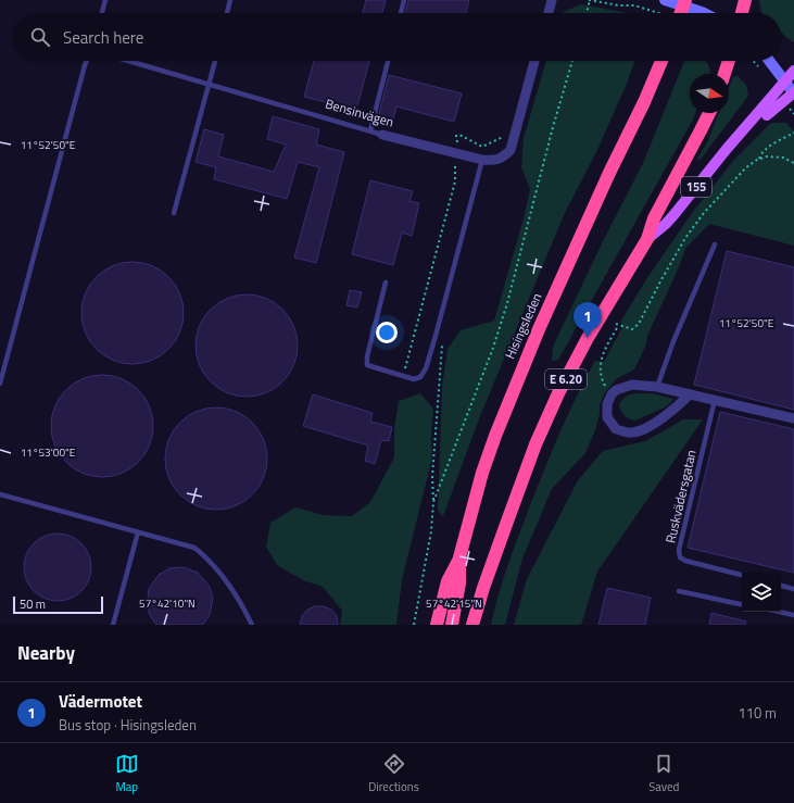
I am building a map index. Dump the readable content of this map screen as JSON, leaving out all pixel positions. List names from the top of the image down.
{
  "streets": {
    "highway": ["Hisingsleden", "E 6.20"],
    "main road": ["155"],
    "street": ["Bensinvägen"],
    "lane": ["Ruskvädersgatan"]
  },
  "crossings": [
    ["155", "E 6.20"]
  ],
  "scale_bar": "50 m",
  "north": "right",
  "page": {
    "search": "Search here",
    "pins": "1",
    "scale": "50 m",
    "heading": "Nearby",
    "list": [
      {
        "mark": "1",
        "name": "Vädermotet",
        "note": "Bus stop · Hisingsleden",
        "value": "110 m"
      }
    ],
    "nav": ["Map", "Directions", "Saved"]
  },
  "coordinates": [
    "11°52'50\"E",
    "11°53'00\"E",
    "57°42'10\"N",
    "57°42'15\"N"
  ]
}
